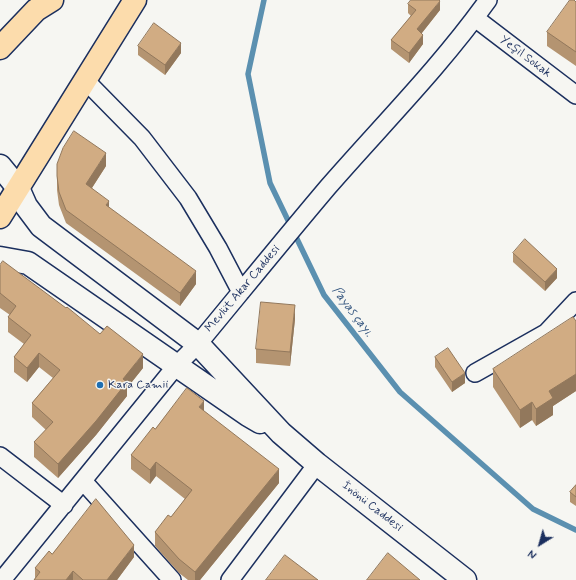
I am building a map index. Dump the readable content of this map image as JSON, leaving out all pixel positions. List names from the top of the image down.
{
  "streets": {
    "main road": ["İnönü Caddesi"],
    "street": ["Yeşil Sokak", "Mevlüt Akar Caddesi"]
  },
  "crossings": [
    ["Yeşil Sokak", "Mevlüt Akar Caddesi"]
  ],
  "water": ["Payas çayı."],
  "places": ["Kara Camii"],
  "north": "bottom left"
}
